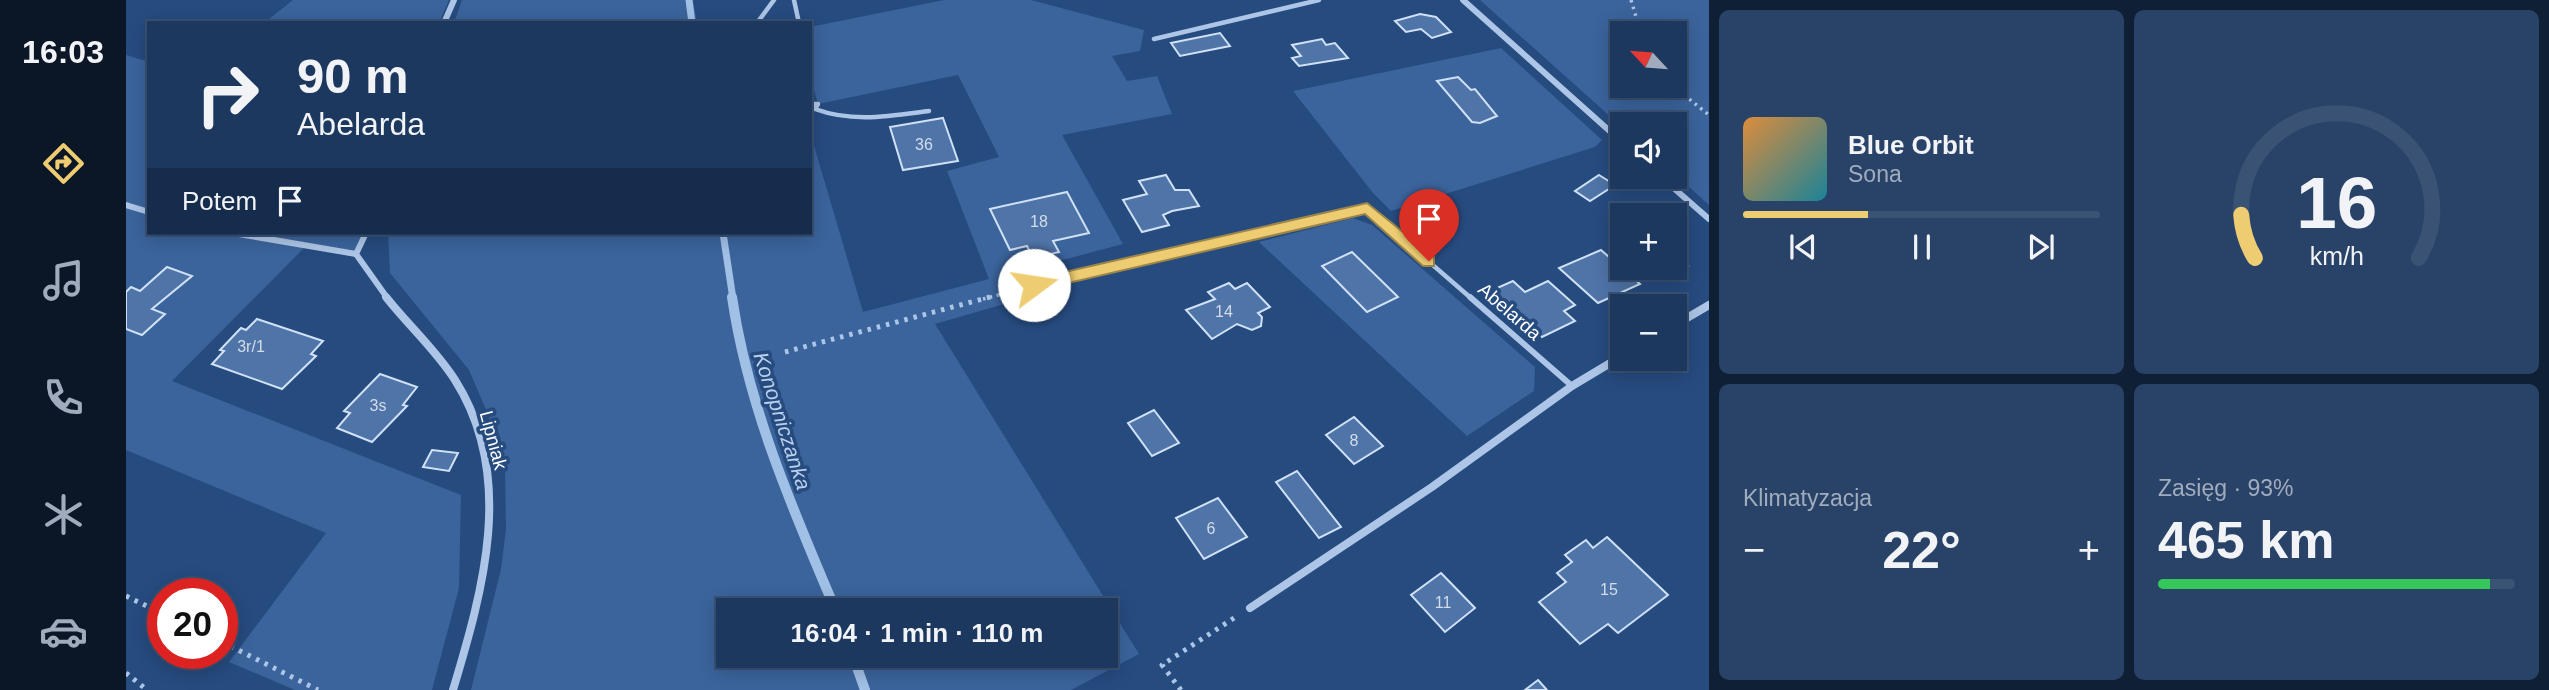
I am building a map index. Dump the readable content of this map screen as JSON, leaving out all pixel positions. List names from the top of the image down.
{
  "streets": {
    "street": ["Lipniak"],
    "lane": ["Abelarda"]
  },
  "water": ["Konopniczanka"],
  "house_numbers": [
    "36",
    "18",
    "14",
    "3r/1",
    "3s",
    "8",
    "6",
    "15",
    "11"
  ],
  "north": "top left",
  "page": {
    "tabs": "16:03",
    "map_buttons": ["+", "−"],
    "turn": ["90 m", "Abelarda"],
    "song": ["Blue Orbit", "Sona"],
    "then": "Potem",
    "tile": [
      "Klimatyzacja",
      ["Zasięg · 93%", "465 km"]
    ],
    "heat": ["−", "22°", "+"],
    "limit": "20",
    "trip": "16:04 · 1 min · 110 m",
    "gauge": ["16", "km/h"]
  }
}
